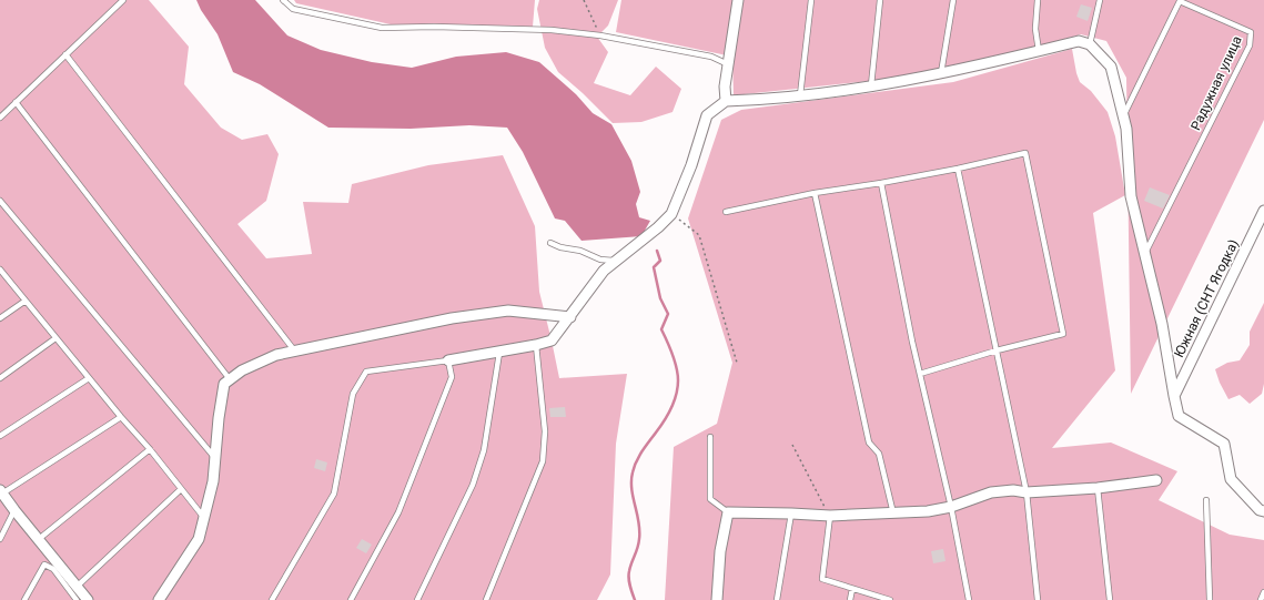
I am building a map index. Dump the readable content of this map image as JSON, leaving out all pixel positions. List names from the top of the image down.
{
  "streets": {
    "street": ["Южная (СНТ Ягодка)"],
    "lane": ["Радужная улица"]
  }
}
